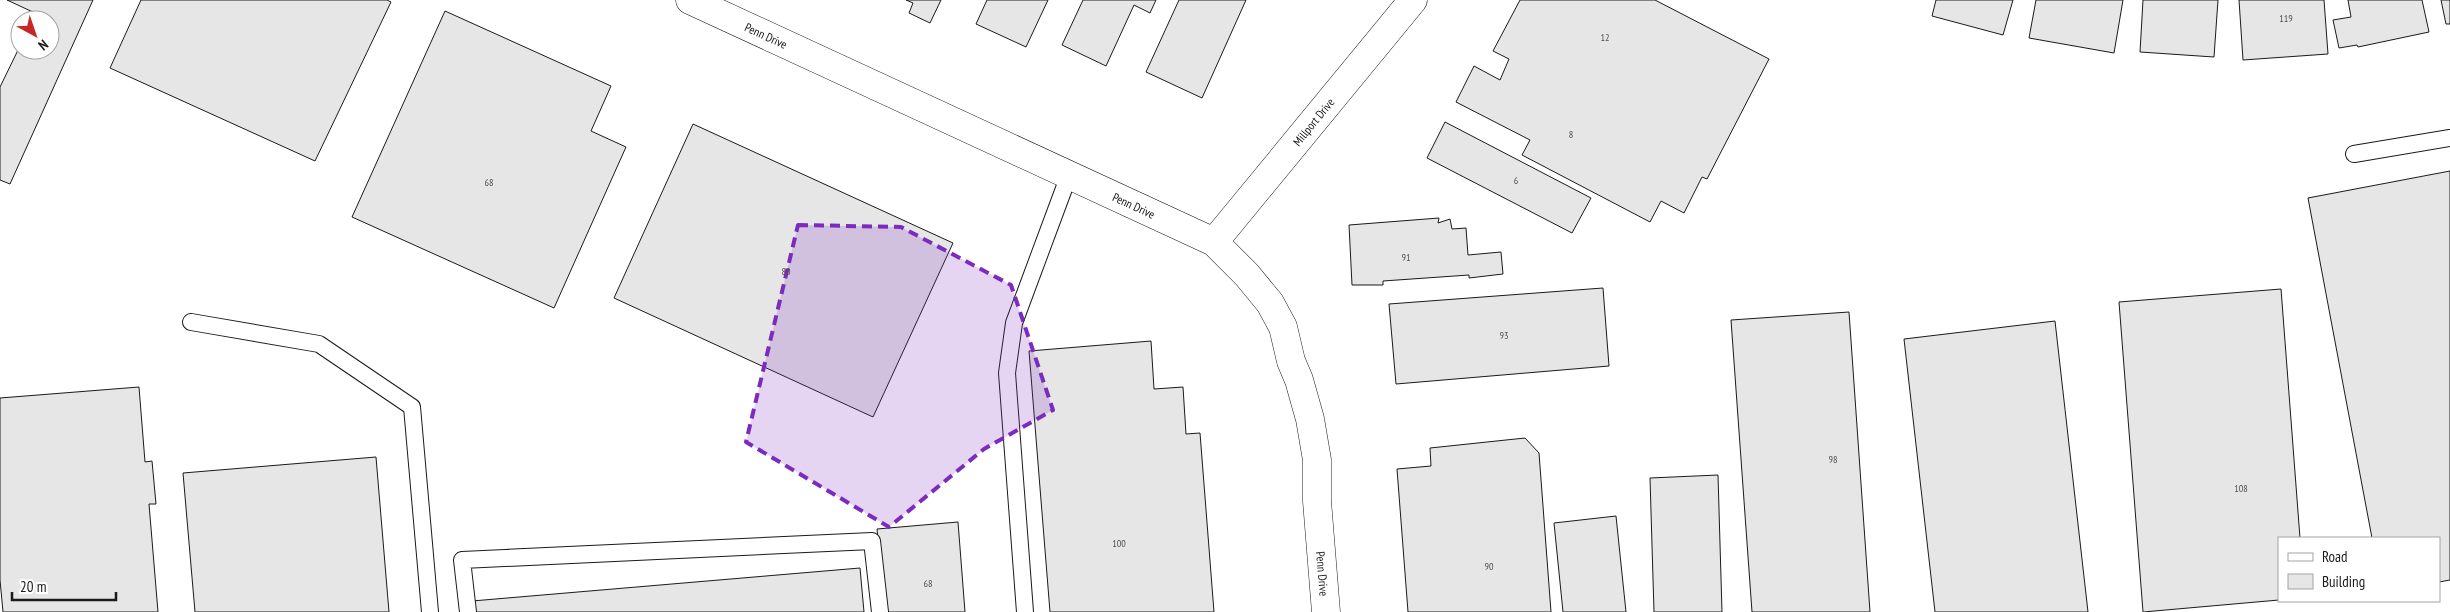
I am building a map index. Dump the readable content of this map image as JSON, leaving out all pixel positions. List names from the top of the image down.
{
  "streets": {
    "street": ["Penn Drive", "Millport Drive"]
  },
  "crossings": [
    ["Penn Drive", "Millport Drive"]
  ],
  "house_numbers": [
    "119",
    "12",
    "8",
    "6",
    "68",
    "91",
    "80",
    "93",
    "98",
    "108",
    "100",
    "90",
    "68"
  ],
  "legend": ["Road", "Building"],
  "scale_bar": "20 m",
  "north": "bottom right"
}
